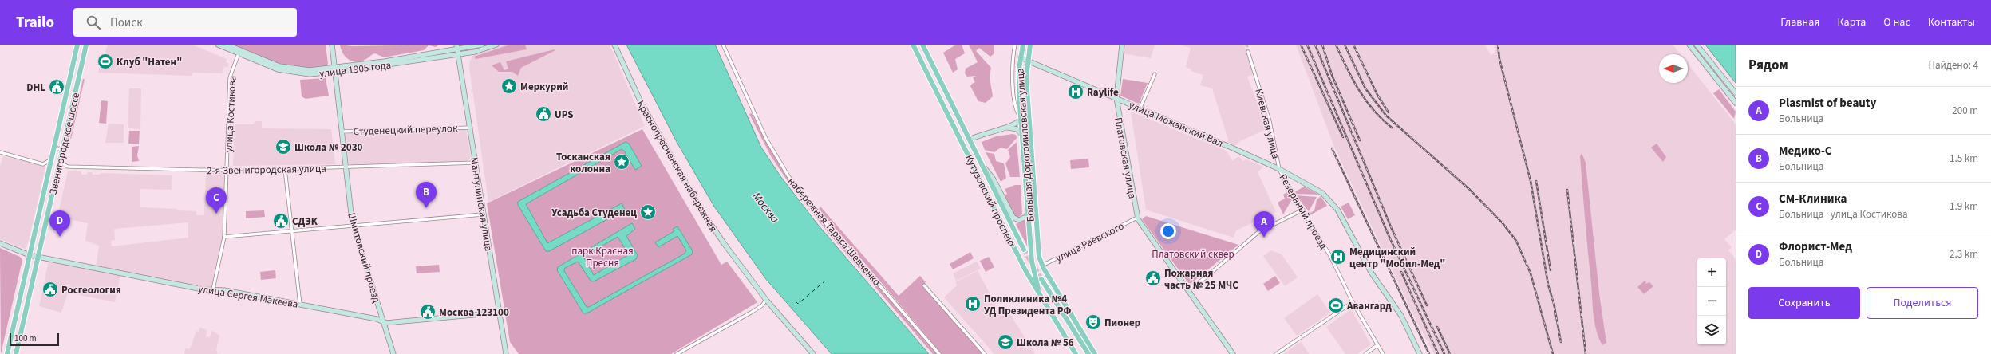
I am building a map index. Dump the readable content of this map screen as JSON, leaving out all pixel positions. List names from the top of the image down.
{
  "streets": {
    "main road": ["Звенигородское шоссе", "Большая Дорогомиловская улица", "Кутузовский проспект"],
    "street": [
      "улица 1905 года",
      "улица Костикова",
      "улица Можайский Вал",
      "Киевская улица",
      "Студенецкий переулок",
      "Платовская улица",
      "Краснопресненская набережная",
      "2-я Звенигородская улица",
      "Мантулинская улица",
      "Резервный проезд",
      "набережная Тараса Шевченко",
      "улица Раевского",
      "Шмитовский проезд",
      "улица Сергея Макеева"
    ]
  },
  "crossings": [
    ["улица 1905 года", "улица Костикова"],
    ["улица 1905 года", "Мантулинская улица"],
    ["улица 1905 года", "Шмитовский проезд"],
    ["улица Костикова", "2-я Звенигородская улица"],
    ["улица Костикова", "улица Сергея Макеева"],
    ["улица Можайский Вал", "Киевская улица"],
    ["улица Можайский Вал", "Большая Дорогомиловская улица"],
    ["улица Можайский Вал", "Платовская улица"],
    ["улица Можайский Вал", "Резервный проезд"],
    ["Киевская улица", "Резервный проезд"],
    ["Студенецкий переулок", "Мантулинская улица"],
    ["Студенецкий переулок", "Шмитовский проезд"],
    ["Звенигородское шоссе", "2-я Звенигородская улица"],
    ["Звенигородское шоссе", "улица Сергея Макеева"],
    ["Большая Дорогомиловская улица", "Кутузовский проспект"],
    ["Большая Дорогомиловская улица", "улица Раевского"],
    ["Платовская улица", "улица Раевского"],
    ["2-я Звенигородская улица", "Мантулинская улица"],
    ["2-я Звенигородская улица", "Шмитовский проезд"],
    ["Мантулинская улица", "улица Сергея Макеева"],
    ["Шмитовский проезд", "улица Сергея Макеева"]
  ],
  "water": ["Москва"],
  "parks": ["парк Красная Пресня", "Платовский сквер"],
  "places": {
    "sports": ["Клуб \"Натен\"", "Авангард"],
    "place": ["Меркурий", "Тосканская колонна", "Усадьба Студенец"],
    "public building": [
      "DHL",
      "UPS",
      "СДЭК",
      "Пожарная часть № 25 МЧС",
      "Росгеология",
      "Москва 123100"
    ],
    "hospital": ["Raylife", "Медицинский центр \"Мобил-Мед\"", "Поликлиника №4 УД Президента РФ"],
    "school or university": ["Школа № 2030", "Школа № 56"],
    "theatre": ["Пионер"]
  },
  "scale_bar": "100 m",
  "north": "left",
  "page": {
    "header": "Trailo",
    "search": "Поиск",
    "nav": [
      "Главная",
      "Карта",
      "О нас",
      "Контакты"
    ],
    "heading": ["Рядом", "Найдено: 4"],
    "list": [
      {
        "mark": "A",
        "name": "Plasmist of beauty",
        "note": "Больница",
        "value": "200 m"
      },
      {
        "mark": "B",
        "name": "Медико-С",
        "note": "Больница",
        "value": "1.5 km"
      },
      {
        "mark": "C",
        "name": "СМ-Клиника",
        "note": "Больница · улица Костикова",
        "value": "1.9 km"
      },
      {
        "mark": "D",
        "name": "Флорист-Мед",
        "note": "Больница",
        "value": "2.3 km"
      }
    ],
    "pins": [
      "B",
      "C",
      "D",
      "A"
    ],
    "map_buttons": ["+", "−"],
    "buttons": ["Сохранить", "Поделиться"],
    "scale": "100 m"
  }
}
